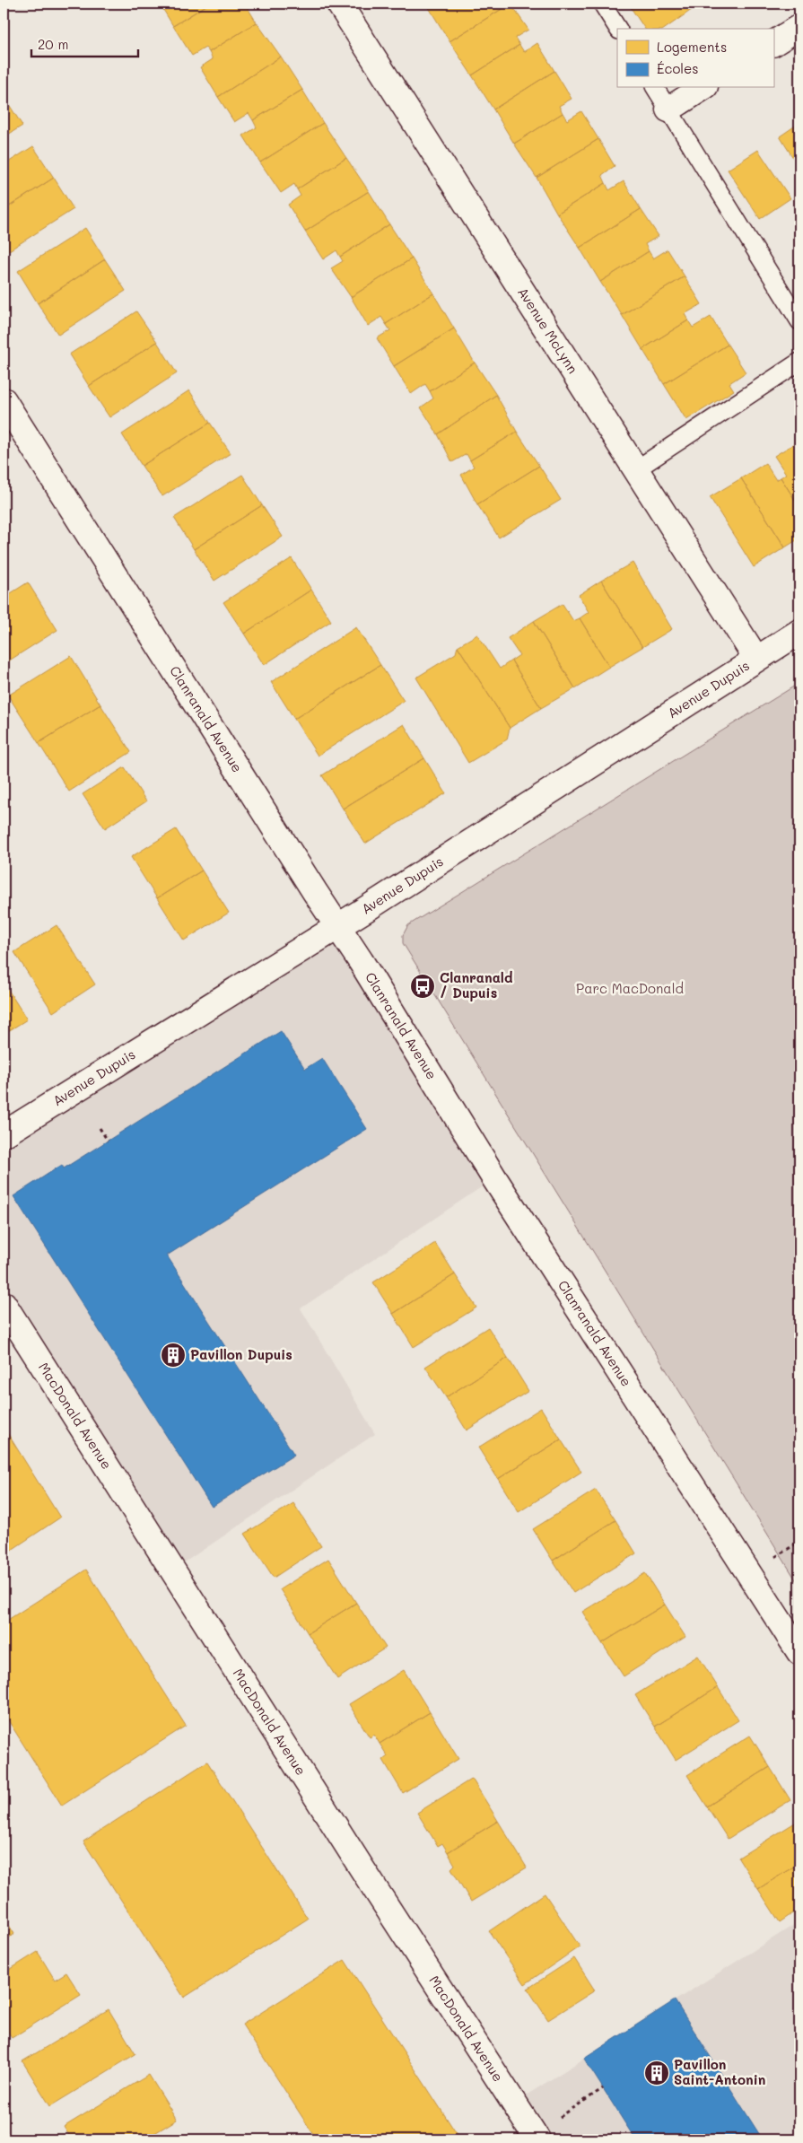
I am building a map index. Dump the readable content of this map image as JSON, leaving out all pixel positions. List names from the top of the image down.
{
  "streets": {
    "street": [
      "Avenue McLynn",
      "Avenue Dupuis",
      "Clanranald Avenue",
      "MacDonald Avenue"
    ]
  },
  "crossings": [
    ["Avenue McLynn", "Avenue Dupuis"],
    ["Avenue Dupuis", "Clanranald Avenue"]
  ],
  "parks": ["Parc MacDonald"],
  "places": {
    "bus stop": ["Clanranald / Dupuis"],
    "building": ["Pavillon Dupuis", "Pavillon Saint-Antonin"]
  },
  "legend": ["Logements", "Écoles"],
  "scale_bar": "20 m"
}
